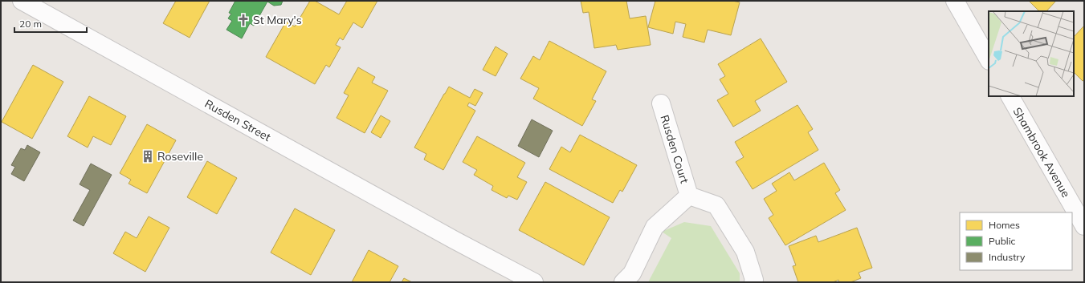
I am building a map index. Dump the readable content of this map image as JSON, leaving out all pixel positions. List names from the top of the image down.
{
  "streets": {
    "street": ["Rusden Street", "Rusden Court", "Shambrook Avenue"]
  },
  "places": {
    "church": ["St Mary's"],
    "building": ["Roseville"]
  },
  "legend": ["Homes", "Public", "Industry"],
  "scale_bar": "20 m"
}
